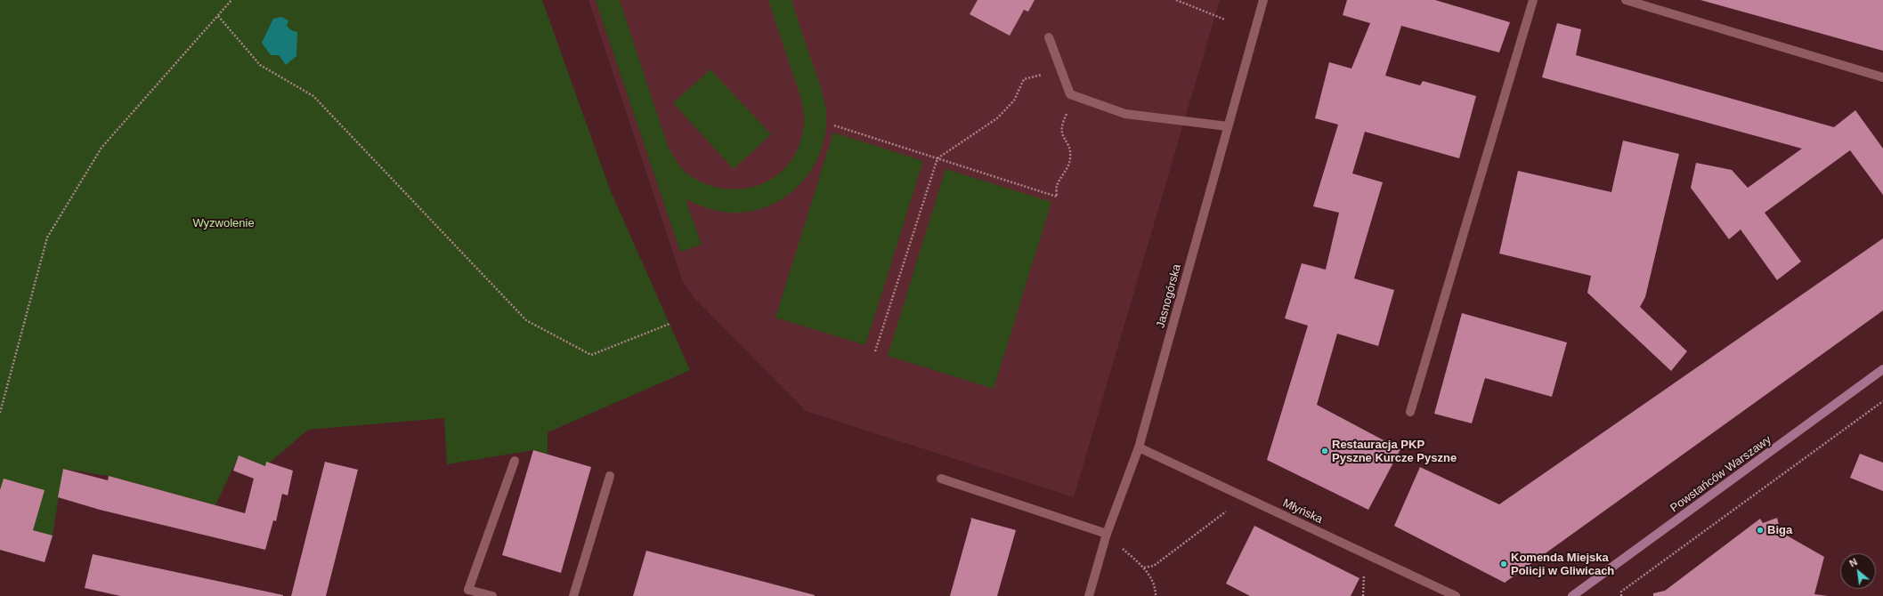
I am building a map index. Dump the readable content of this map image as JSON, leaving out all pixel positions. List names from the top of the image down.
{
  "streets": {
    "street": ["Jasnogórska", "Powstańców Warszawy", "Młyńska"]
  },
  "crossings": [
    ["Jasnogórska", "Młyńska"]
  ],
  "parks": ["Wyzwolenie"],
  "places": ["Restauracja PKP Pyszne Kurcze Pyszne", "Biga", "Komenda Miejska Policji w Gliwicach"],
  "north": "top left"
}
